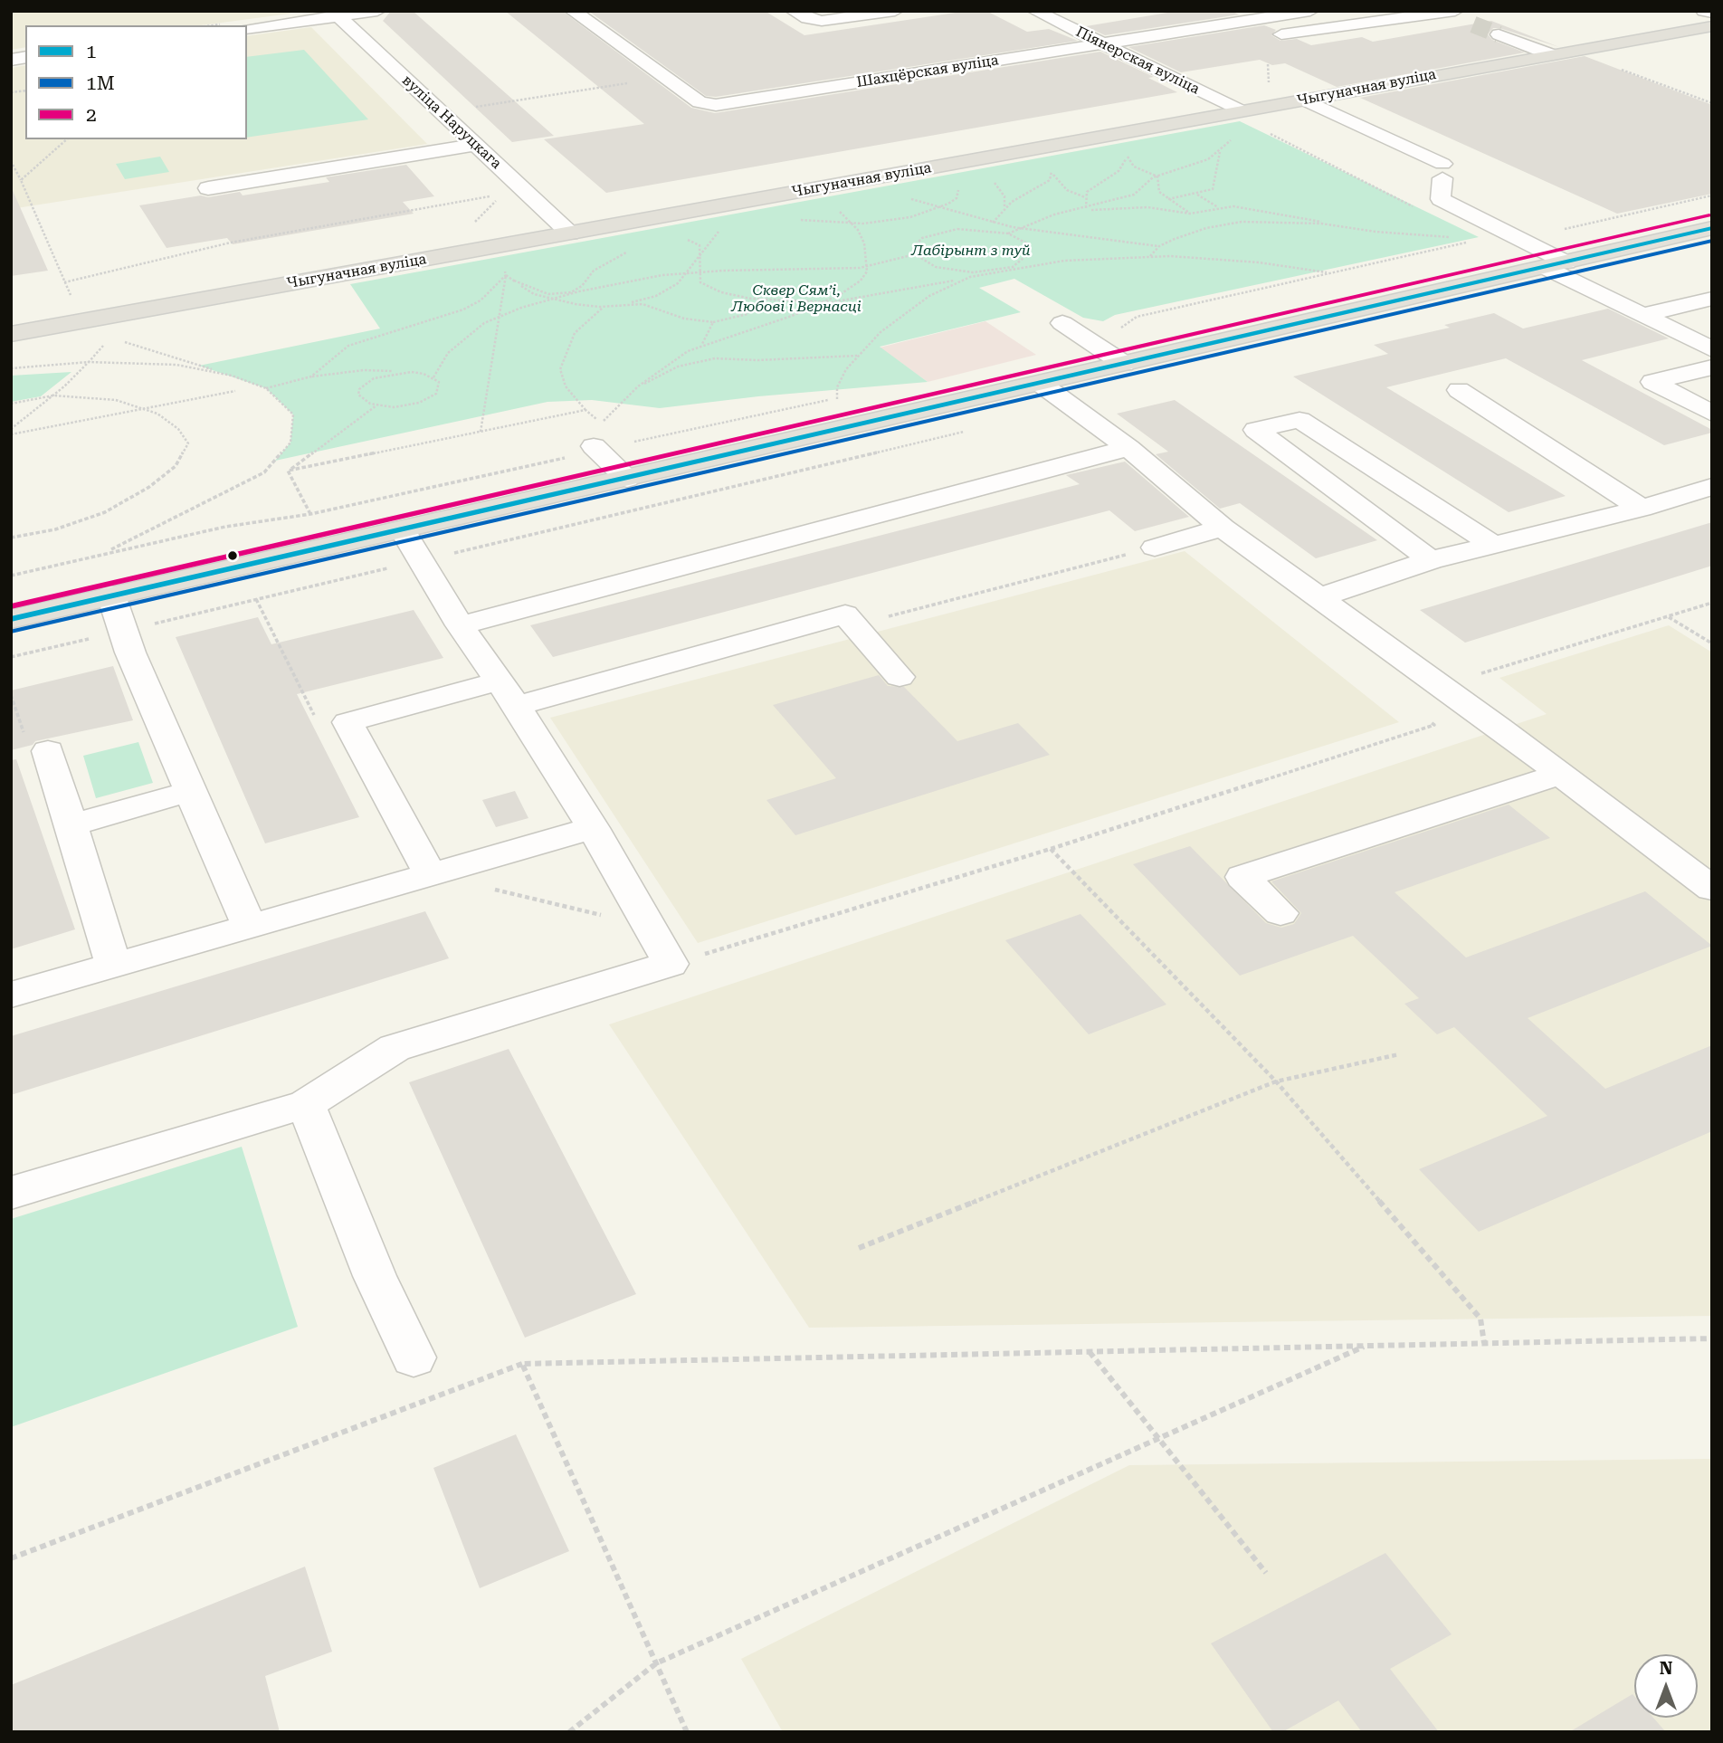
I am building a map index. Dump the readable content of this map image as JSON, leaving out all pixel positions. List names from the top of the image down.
{
  "streets": {
    "main road": ["Чыгуначная вуліца"],
    "street": ["Піянерская вуліца", "Шахцёрская вуліца", "вуліца Наруцкага"]
  },
  "crossings": [
    ["Піянерская вуліца", "Шахцёрская вуліца"],
    ["Піянерская вуліца", "Чыгуначная вуліца"],
    ["Чыгуначная вуліца", "вуліца Наруцкага"]
  ],
  "parks": ["Лабірынт з туй", "Сквер Сямʼі, Любові і Вернасці"],
  "lines": ["transit line 2", "transit line 1", "transit line 1М"],
  "legend": ["1", "1М", "2"],
  "north": "top"
}
